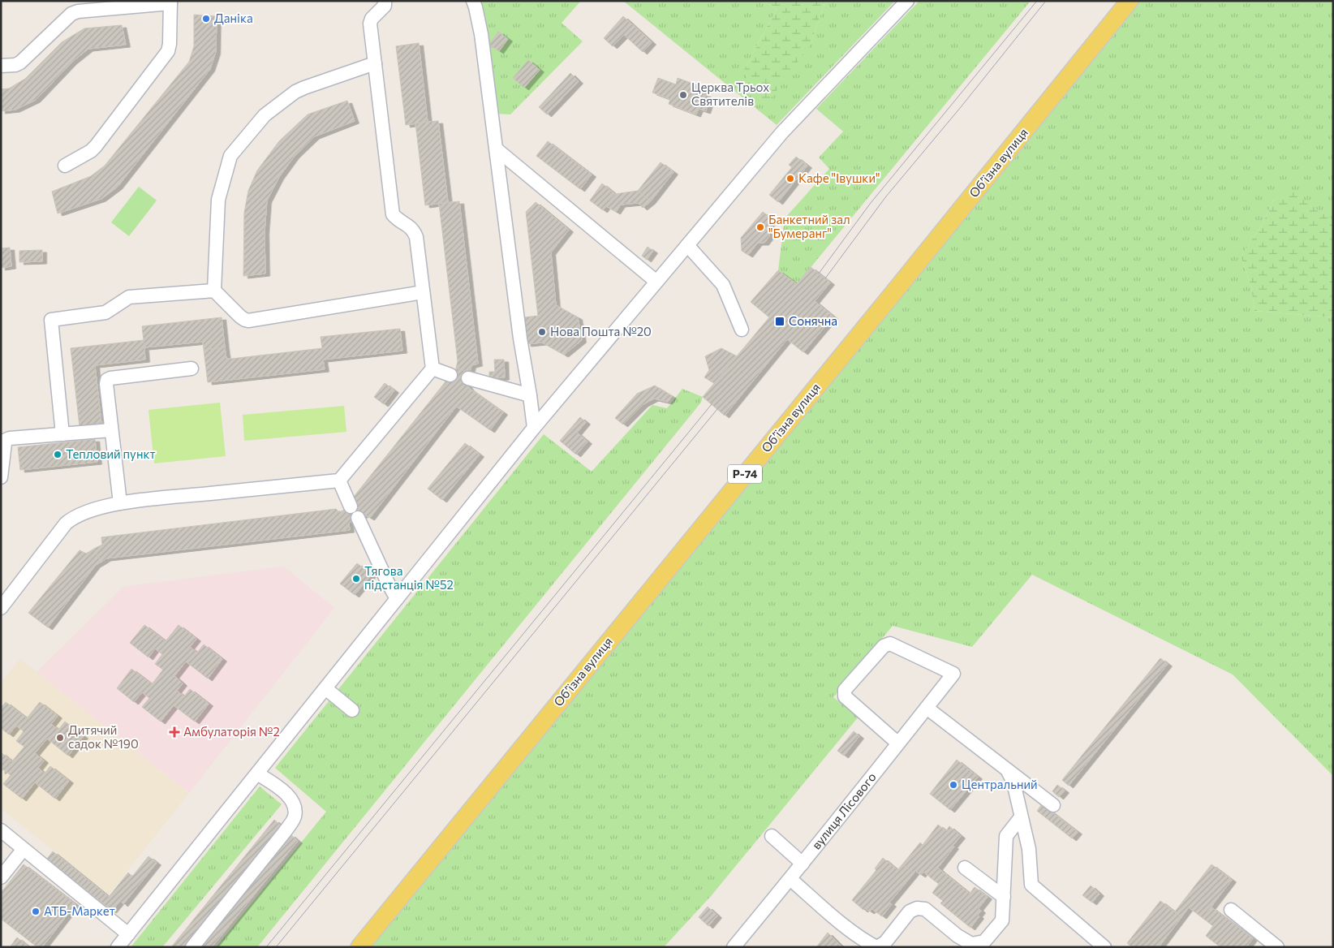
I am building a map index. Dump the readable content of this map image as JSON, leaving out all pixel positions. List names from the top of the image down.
{
  "streets": {
    "main road": ["Обʼїзна вулиця", "Р-74"],
    "street": ["вулиця Лісового"]
  },
  "places": {
    "other": [
      "Даніка",
      "Церква Трьох Святителів",
      "Кафе \"Івушки\"",
      "Банкетний зал \"Бумеранг\"",
      "Нова Пошта №20",
      "Тепловий пункт",
      "Тягова підстанція №52",
      "Дитячий садок №190",
      "Центральний",
      "АТБ-Маркет"
    ],
    "transit": ["Сонячна"],
    "health": ["Амбулаторія №2"]
  }
}
